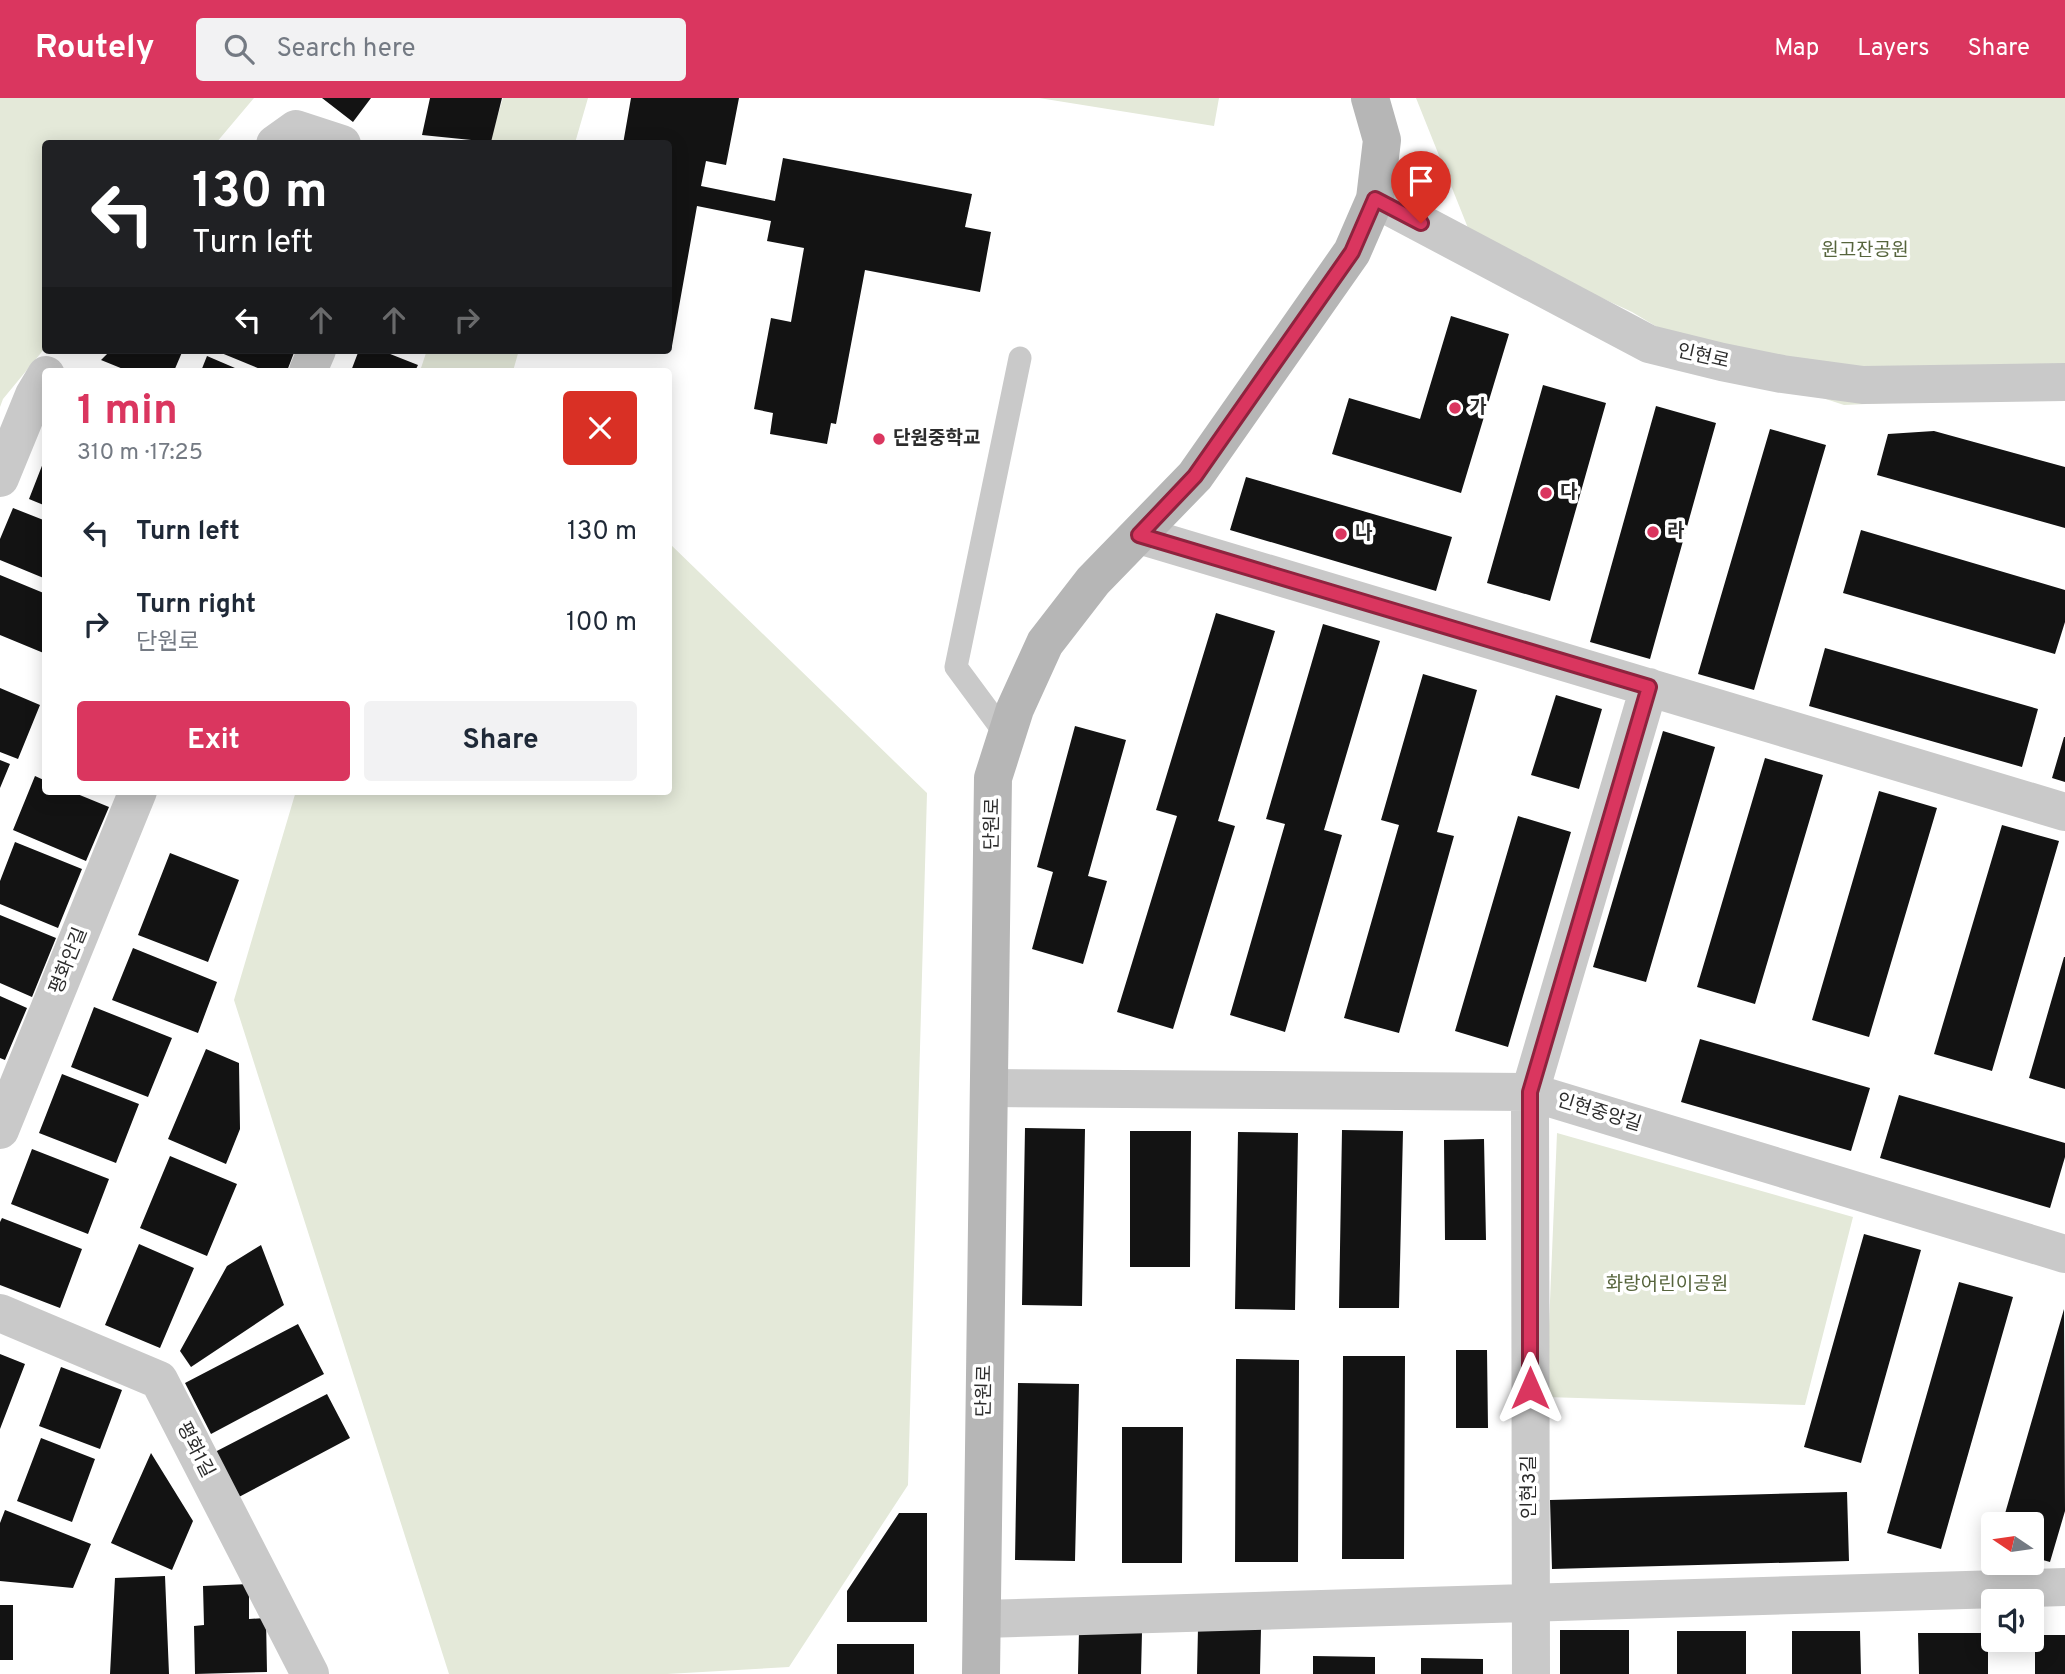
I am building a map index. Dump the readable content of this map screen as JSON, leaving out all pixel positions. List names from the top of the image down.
{
  "streets": {
    "street": [
      "인현로",
      "단원로",
      "평화안길",
      "인현중앙길",
      "평화1길",
      "인현3길"
    ]
  },
  "crossings": [
    ["인현로", "단원로"],
    ["단원로", "인현중앙길"],
    ["인현중앙길", "인현3길"]
  ],
  "parks": ["원고잔공원", "화랑어린이공원"],
  "places": [
    "가",
    "단원중학교",
    "다",
    "라",
    "나"
  ],
  "north": "left",
  "page": {
    "header": "Routely",
    "search": "Search here",
    "nav": ["Map", "Layers", "Share"],
    "turn": ["130 m", "Turn left"],
    "heading": ["1 min", "310 m · 17:25"],
    "list": [
      {
        "name": "Turn left",
        "value": "130 m"
      },
      {
        "name": "Turn right",
        "note": "단원로",
        "value": "100 m"
      }
    ],
    "buttons": ["Exit", "Share"]
  }
}
